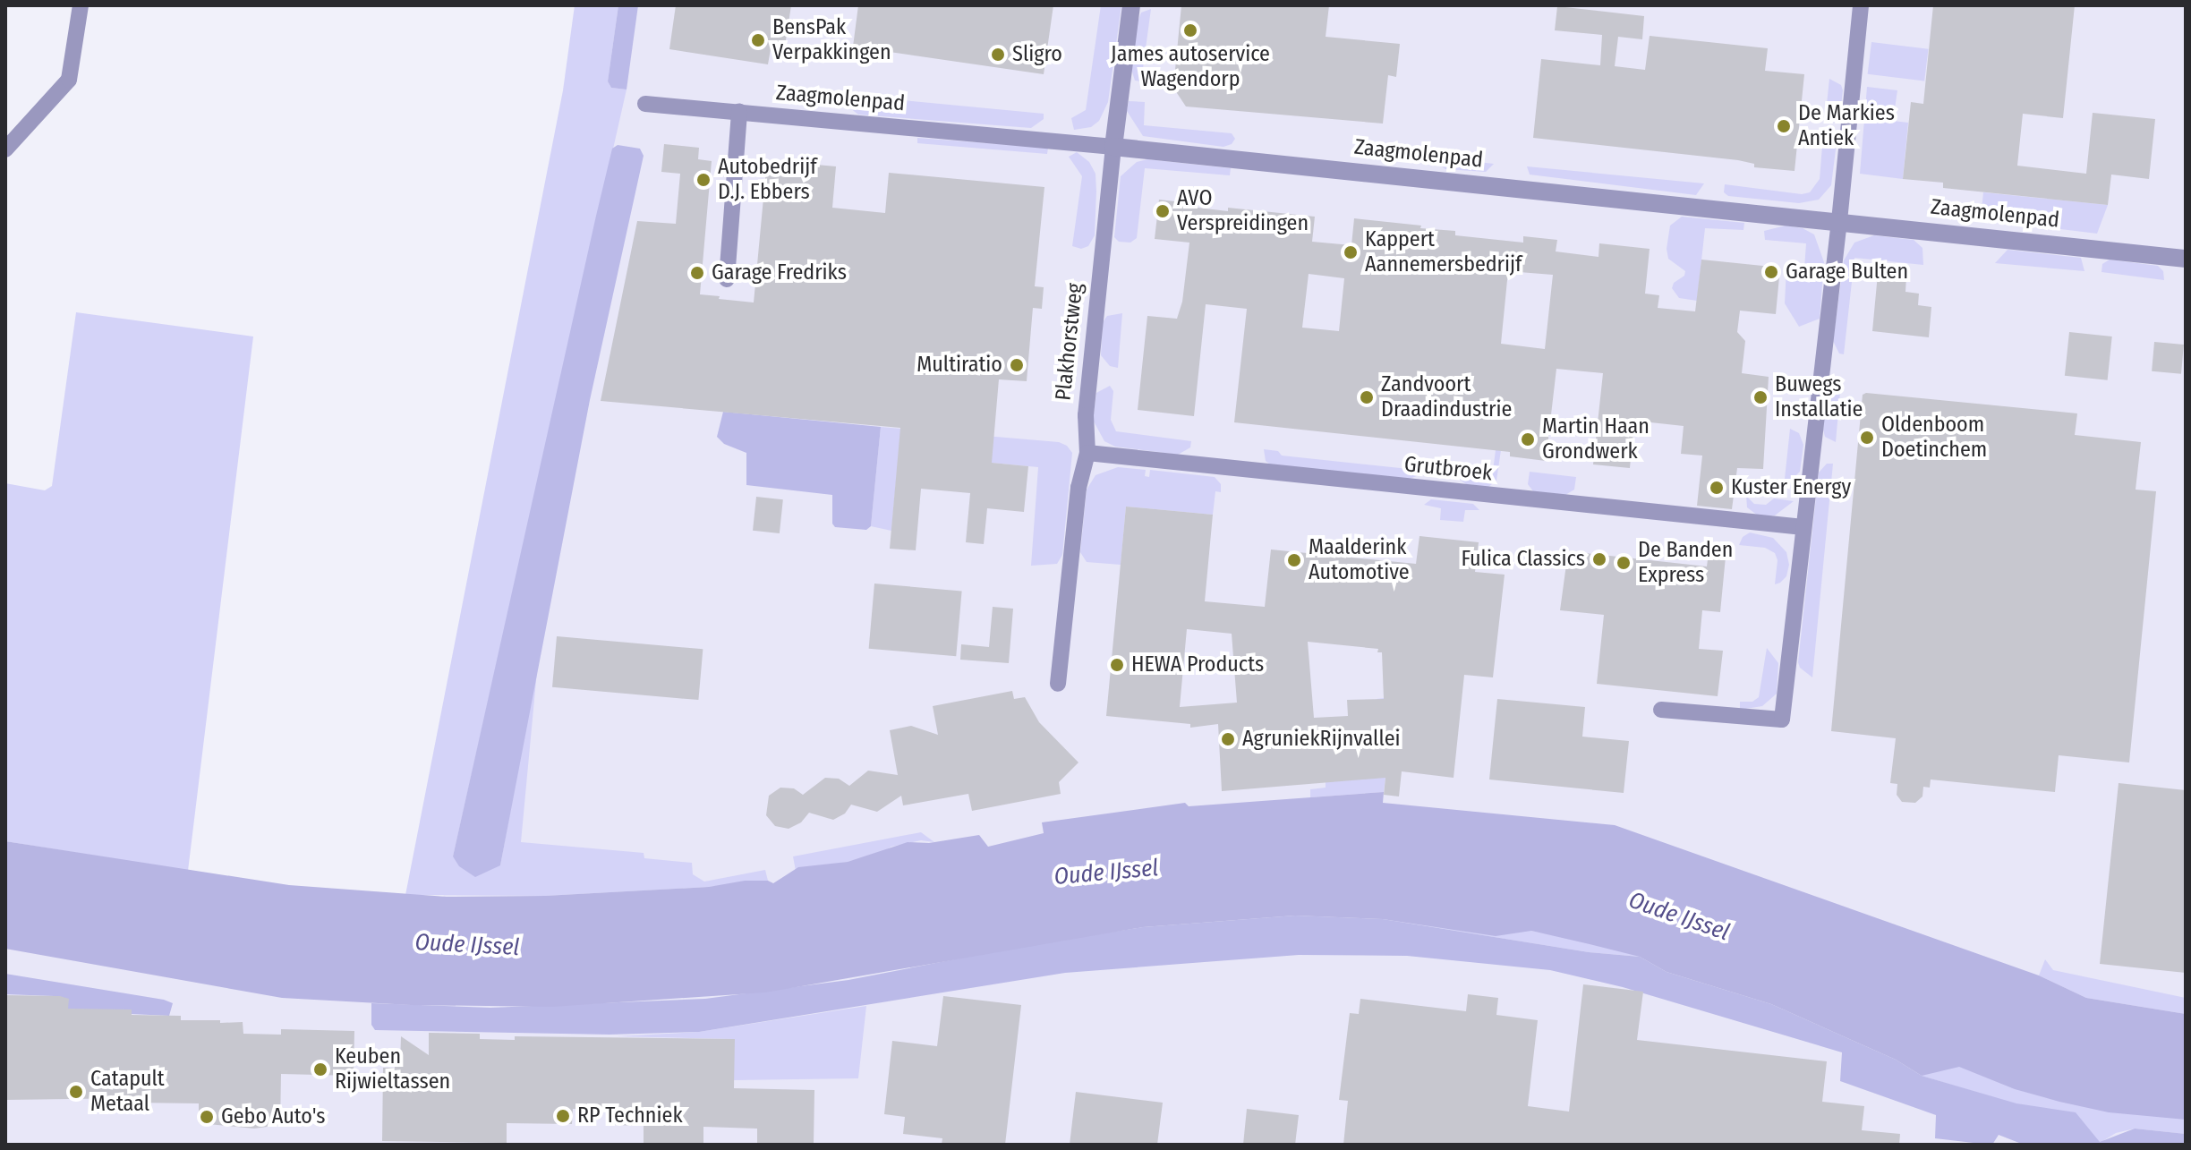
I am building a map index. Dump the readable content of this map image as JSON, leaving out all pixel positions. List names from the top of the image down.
{
  "streets": {
    "street": ["Zaagmolenpad", "Plakhorstweg", "Grutbroek"]
  },
  "crossings": [
    ["Zaagmolenpad", "Plakhorstweg"],
    ["Plakhorstweg", "Grutbroek"]
  ],
  "water": ["Oude IJssel"],
  "places": [
    "James autoservice Wagendorp",
    "BensPak Verpakkingen",
    "Sligro",
    "De Markies Antiek",
    "Autobedrijf D.J. Ebbers",
    "AVO Verspreidingen",
    "Kappert Aannemersbedrijf",
    "Garage Bulten",
    "Garage Fredriks",
    "Multiratio",
    "Zandvoort Draadindustrie",
    "Buwegs Installatie",
    "Oldenboom Doetinchem",
    "Martin Haan Grondwerk",
    "Kuster Energy",
    "Fulica Classics",
    "Maalderink Automotive",
    "De Banden Express",
    "HEWA Products",
    "AgruniekRijnvallei",
    "Keuben Rijwieltassen",
    "Catapult Metaal",
    "RP Techniek",
    "Gebo Auto's"
  ]
}
